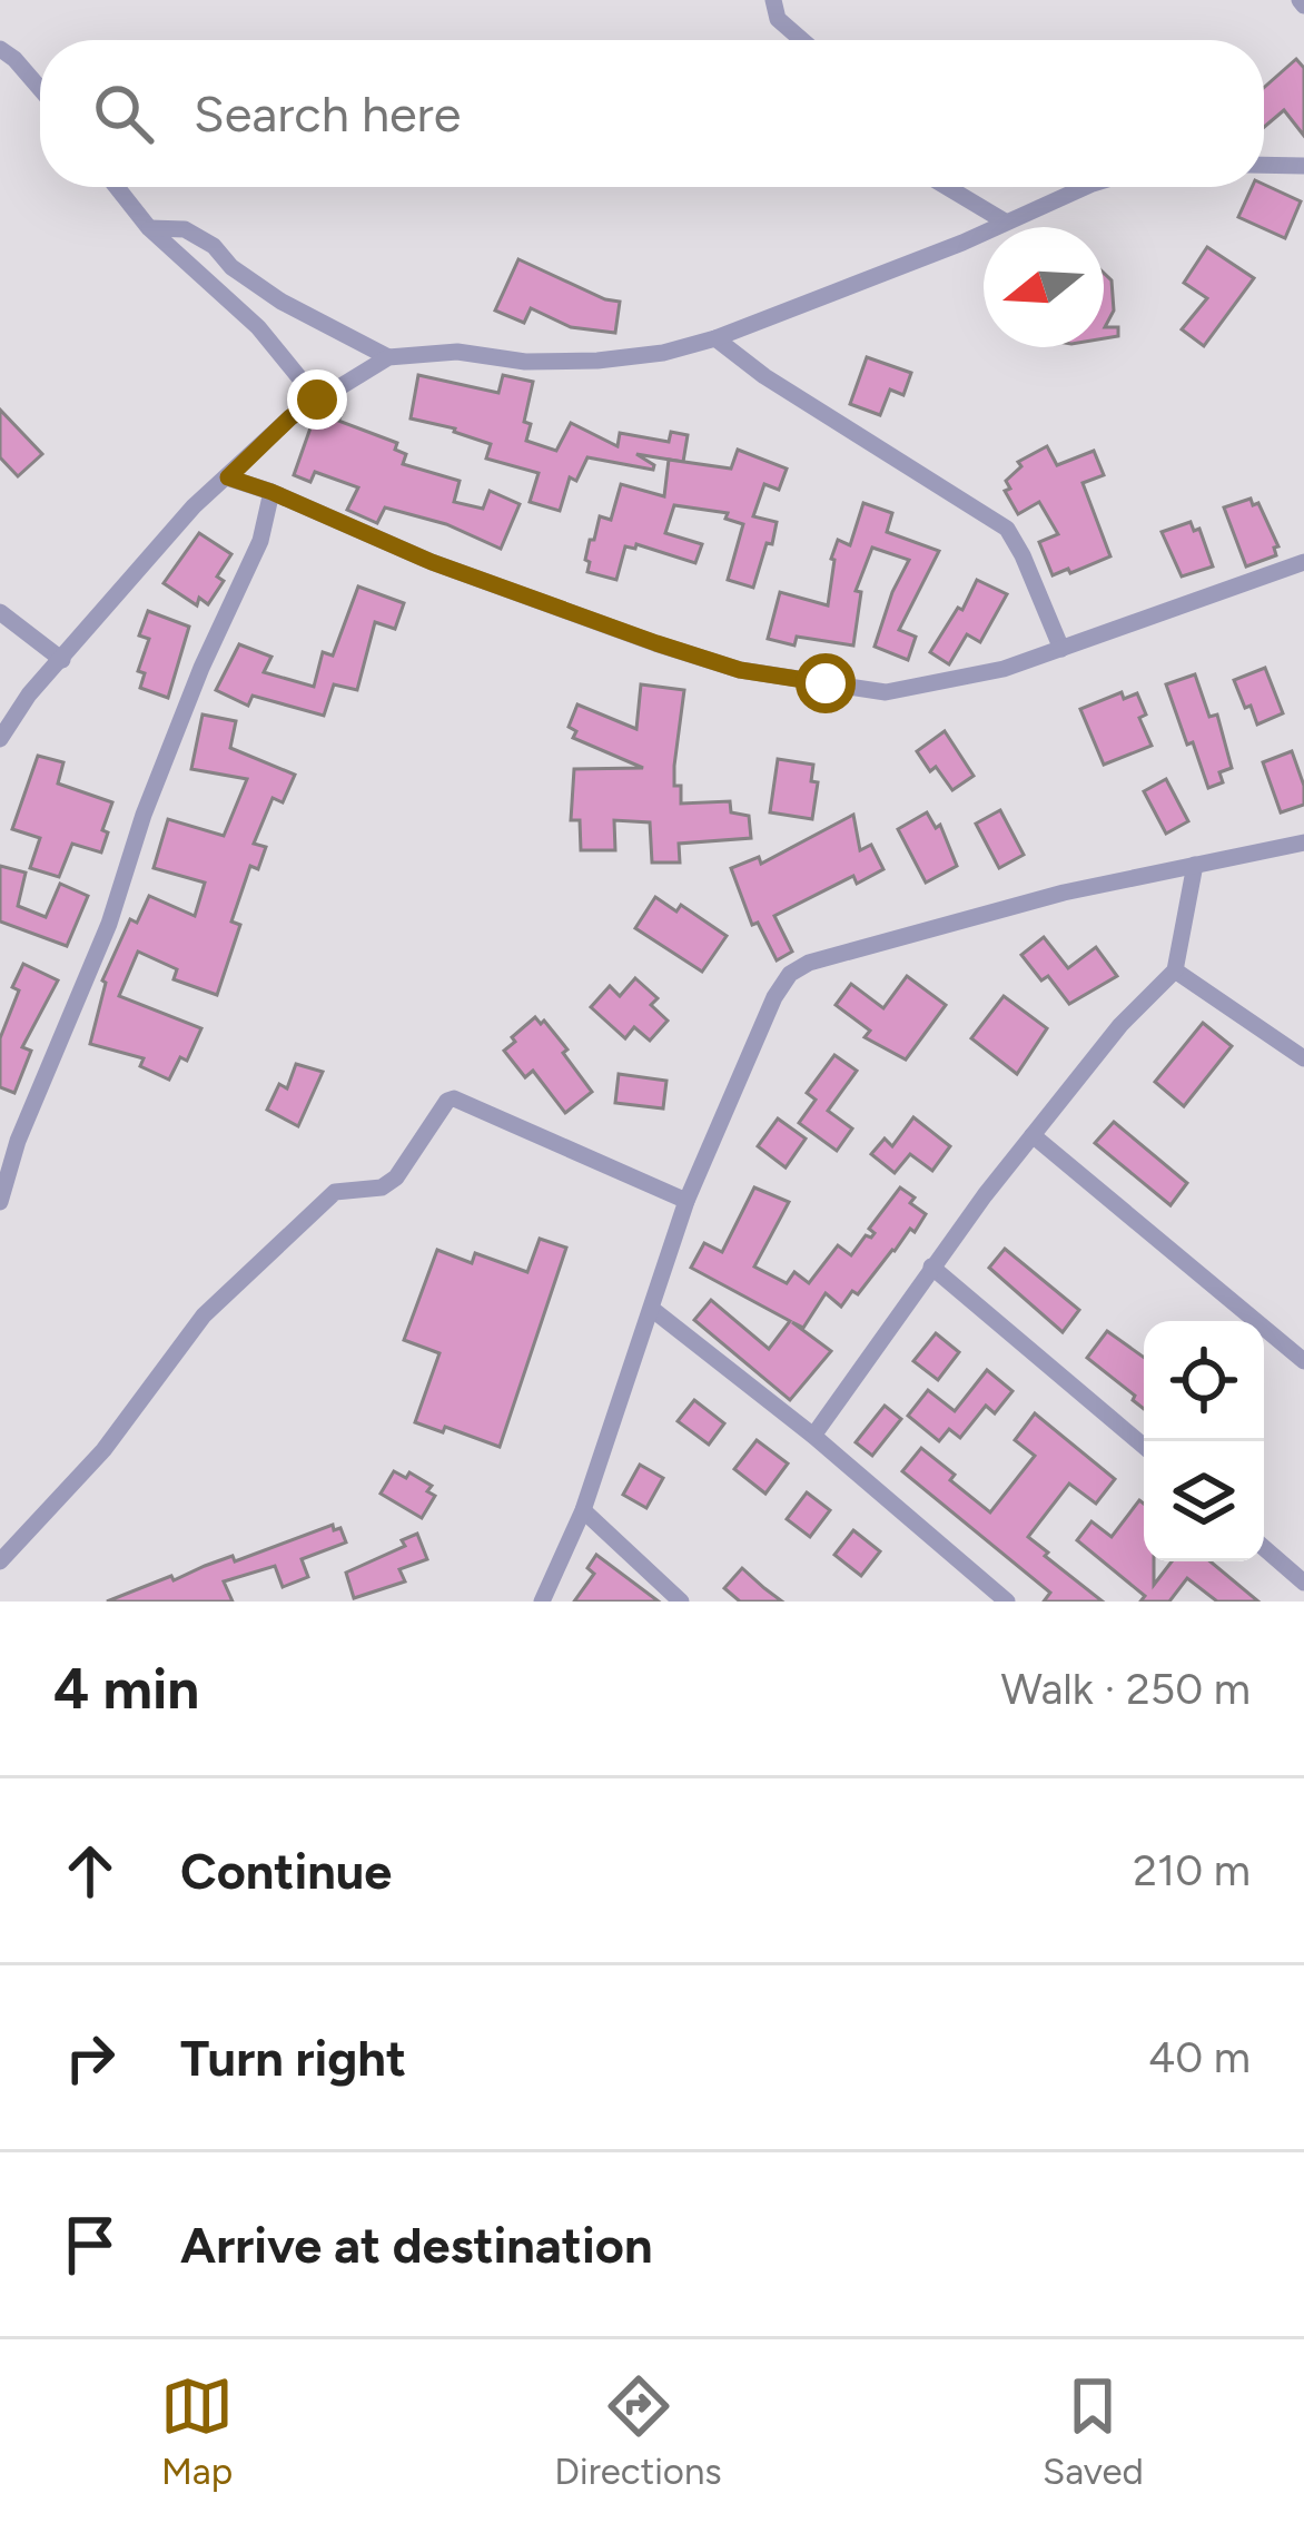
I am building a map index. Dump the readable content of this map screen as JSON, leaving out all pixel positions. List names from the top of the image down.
{
  "north": "left",
  "page": {
    "search": "Search here",
    "heading": ["4 min", "Walk · 250 m"],
    "list": [
      ["Continue", "210 m"],
      ["Turn right", "40 m"],
      "Arrive at destination"
    ],
    "nav": ["Map", "Directions", "Saved"]
  }
}
